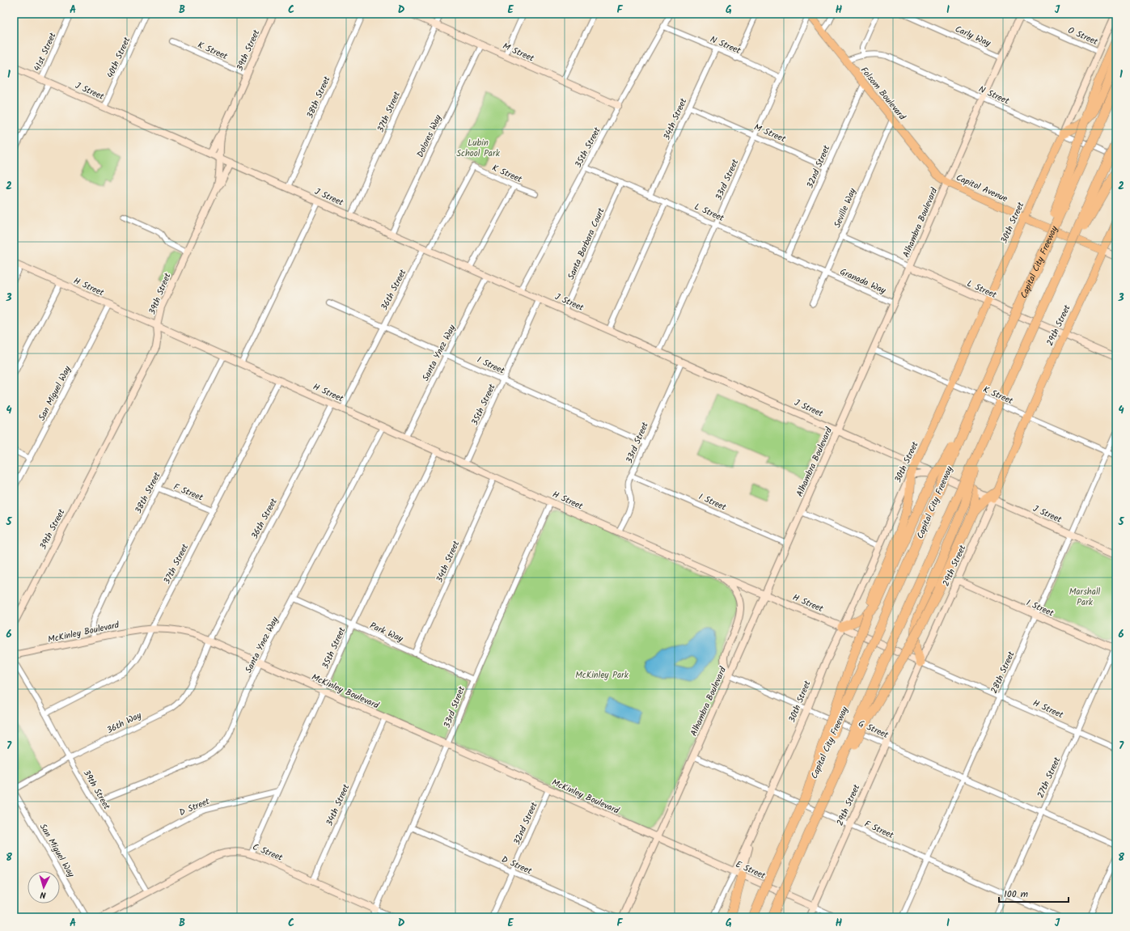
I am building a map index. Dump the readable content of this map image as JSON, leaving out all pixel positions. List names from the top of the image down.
{
  "streets": {
    "highway": ["Capital City Freeway"],
    "main road": [
      "39th Street",
      "M Street",
      "J Street",
      "Folsom Boulevard",
      "Capitol Avenue",
      "L Street",
      "Alhambra Boulevard",
      "30th Street",
      "H Street",
      "29th Street",
      "I Street",
      "McKinley Boulevard",
      "C Street",
      "E Street"
    ],
    "street": [
      "Carly Way",
      "O Street",
      "N Street",
      "K Street",
      "41st Street",
      "40th Street",
      "38th Street",
      "37th Street",
      "34th Street",
      "Dolores Way",
      "35th Street",
      "32nd Street",
      "33rd Street",
      "Seville Way",
      "Santa Barbara Court",
      "Granada Way",
      "36th Street",
      "Santa Ynez Way",
      "San Miguel Way",
      "F Street",
      "Park Way",
      "28th Street",
      "36th Way",
      "G Street",
      "27th Street",
      "D Street"
    ]
  },
  "crossings": [
    ["Carly Way", "Alhambra Boulevard"],
    ["O Street", "Alhambra Boulevard"],
    ["O Street", "30th Street"],
    ["N Street", "34th Street"],
    ["N Street", "35th Street"],
    ["N Street", "33rd Street"],
    ["N Street", "Alhambra Boulevard"],
    ["N Street", "30th Street"],
    ["K Street", "39th Street"],
    ["K Street", "Alhambra Boulevard"],
    ["K Street", "30th Street"],
    ["K Street", "36th Street"],
    ["K Street", "29th Street"],
    ["K Street", "28th Street"],
    ["39th Street", "J Street"],
    ["39th Street", "37th Street"],
    ["39th Street", "H Street"],
    ["39th Street", "Santa Ynez Way"],
    ["39th Street", "36th Way"],
    ["39th Street", "D Street"],
    ["39th Street", "C Street"],
    ["41st Street", "J Street"],
    ["M Street", "37th Street"],
    ["M Street", "34th Street"],
    ["M Street", "Dolores Way"],
    ["M Street", "35th Street"],
    ["M Street", "32nd Street"],
    ["M Street", "33rd Street"],
    ["40th Street", "J Street"],
    ["J Street", "38th Street"],
    ["J Street", "37th Street"],
    ["J Street", "Dolores Way"],
    ["J Street", "35th Street"],
    ["J Street", "33rd Street"],
    ["J Street", "Alhambra Boulevard"],
    ["J Street", "30th Street"],
    ["J Street", "Santa Barbara Court"],
    ["J Street", "36th Street"],
    ["J Street", "29th Street"],
    ["J Street", "Santa Ynez Way"],
    ["J Street", "28th Street"],
    ["Folsom Boulevard", "32nd Street"],
    ["Folsom Boulevard", "33rd Street"],
    ["Folsom Boulevard", "Capitol Avenue"],
    ["Folsom Boulevard", "Seville Way"],
    ["Folsom Boulevard", "Alhambra Boulevard"],
    ["38th Street", "H Street"],
    ["38th Street", "F Street"],
    ["38th Street", "McKinley Boulevard"],
    ["37th Street", "H Street"],
    ["37th Street", "F Street"],
    ["37th Street", "McKinley Boulevard"],
    ["34th Street", "L Street"],
    ["34th Street", "H Street"],
    ["34th Street", "McKinley Boulevard"],
    ["34th Street", "Park Way"],
    ["34th Street", "C Street"],
    ["35th Street", "L Street"],
    ["35th Street", "H Street"],
    ["35th Street", "I Street"],
    ["35th Street", "McKinley Boulevard"],
    ["35th Street", "Park Way"],
    ["35th Street", "D Street"],
    ["35th Street", "C Street"],
    ["32nd Street", "L Street"],
    ["32nd Street", "McKinley Boulevard"],
    ["32nd Street", "D Street"],
    ["33rd Street", "L Street"],
    ["33rd Street", "H Street"],
    ["33rd Street", "I Street"],
    ["33rd Street", "McKinley Boulevard"],
    ["33rd Street", "Park Way"],
    ["33rd Street", "D Street"],
    ["33rd Street", "C Street"],
    ["Capitol Avenue", "Alhambra Boulevard"],
    ["Capitol Avenue", "30th Street"],
    ["Capitol Avenue", "29th Street"],
    ["Seville Way", "L Street"],
    ["Seville Way", "Granada Way"],
    ["L Street", "Alhambra Boulevard"],
    ["L Street", "30th Street"],
    ["L Street", "Santa Barbara Court"],
    ["L Street", "Granada Way"],
    ["L Street", "29th Street"],
    ["Alhambra Boulevard", "Granada Way"],
    ["Alhambra Boulevard", "H Street"],
    ["Alhambra Boulevard", "I Street"],
    ["Alhambra Boulevard", "F Street"],
    ["Alhambra Boulevard", "McKinley Boulevard"],
    ["Alhambra Boulevard", "G Street"],
    ["Alhambra Boulevard", "E Street"],
    ["30th Street", "H Street"],
    ["30th Street", "F Street"],
    ["30th Street", "G Street"],
    ["30th Street", "E Street"],
    ["H Street", "36th Street"],
    ["H Street", "29th Street"],
    ["H Street", "Santa Ynez Way"],
    ["H Street", "San Miguel Way"],
    ["H Street", "28th Street"],
    ["H Street", "27th Street"],
    ["36th Street", "I Street"],
    ["36th Street", "McKinley Boulevard"],
    ["36th Street", "36th Way"],
    ["29th Street", "I Street"],
    ["29th Street", "F Street"],
    ["29th Street", "G Street"],
    ["29th Street", "E Street"],
    ["Santa Ynez Way", "I Street"],
    ["Santa Ynez Way", "McKinley Boulevard"],
    ["Santa Ynez Way", "Park Way"],
    ["I Street", "28th Street"],
    ["I Street", "27th Street"],
    ["San Miguel Way", "36th Way"],
    ["F Street", "28th Street"],
    ["F Street", "27th Street"],
    ["McKinley Boulevard", "36th Way"],
    ["McKinley Boulevard", "E Street"],
    ["28th Street", "G Street"],
    ["G Street", "27th Street"]
  ],
  "parks": ["Lubin School Park", "Marshall Park", "McKinley Park"],
  "scale_bar": "100 m",
  "north": "bottom",
  "grid": {
    "columns": [
      "A",
      "B",
      "C",
      "D",
      "E",
      "F",
      "G",
      "H",
      "I",
      "J"
    ],
    "rows": [
      "1",
      "2",
      "3",
      "4",
      "5",
      "6",
      "7",
      "8"
    ]
  }
}
